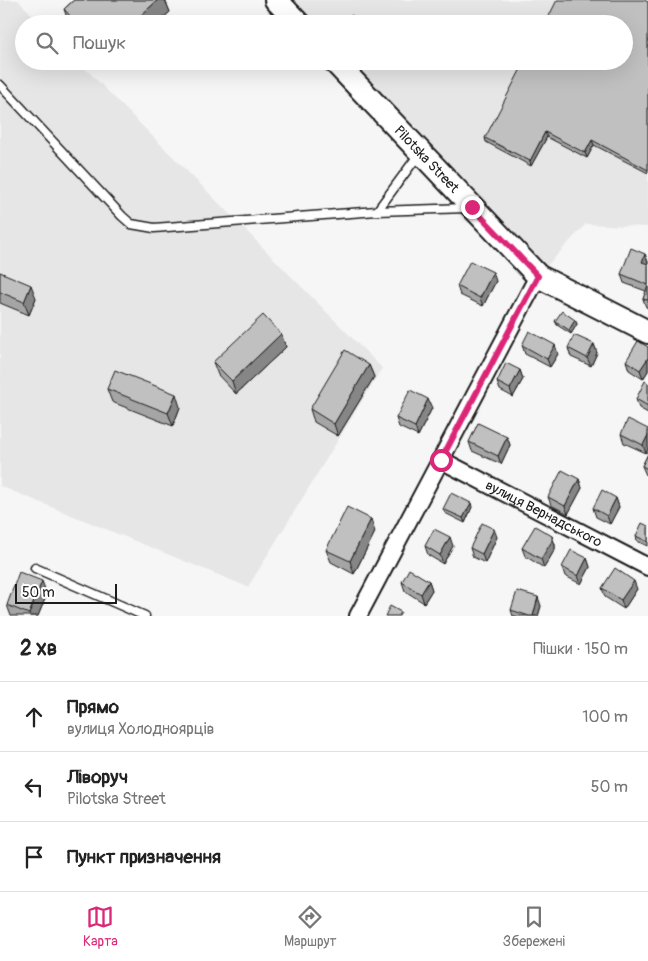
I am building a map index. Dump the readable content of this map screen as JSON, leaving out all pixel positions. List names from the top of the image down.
{
  "streets": {
    "street": ["Pilotska Street", "вулиця Вернадського"]
  },
  "scale_bar": "50 m",
  "page": {
    "search": "Пошук",
    "scale": "50 m",
    "heading": ["2 хв", "Пішки · 150 m"],
    "list": [
      ["Прямо", "вулиця Холодноярців", "100 m"],
      ["Ліворуч", "Pilotska Street", "50 m"],
      "Пункт призначення"
    ],
    "nav": ["Карта", "Маршрут", "Збережені"]
  }
}
